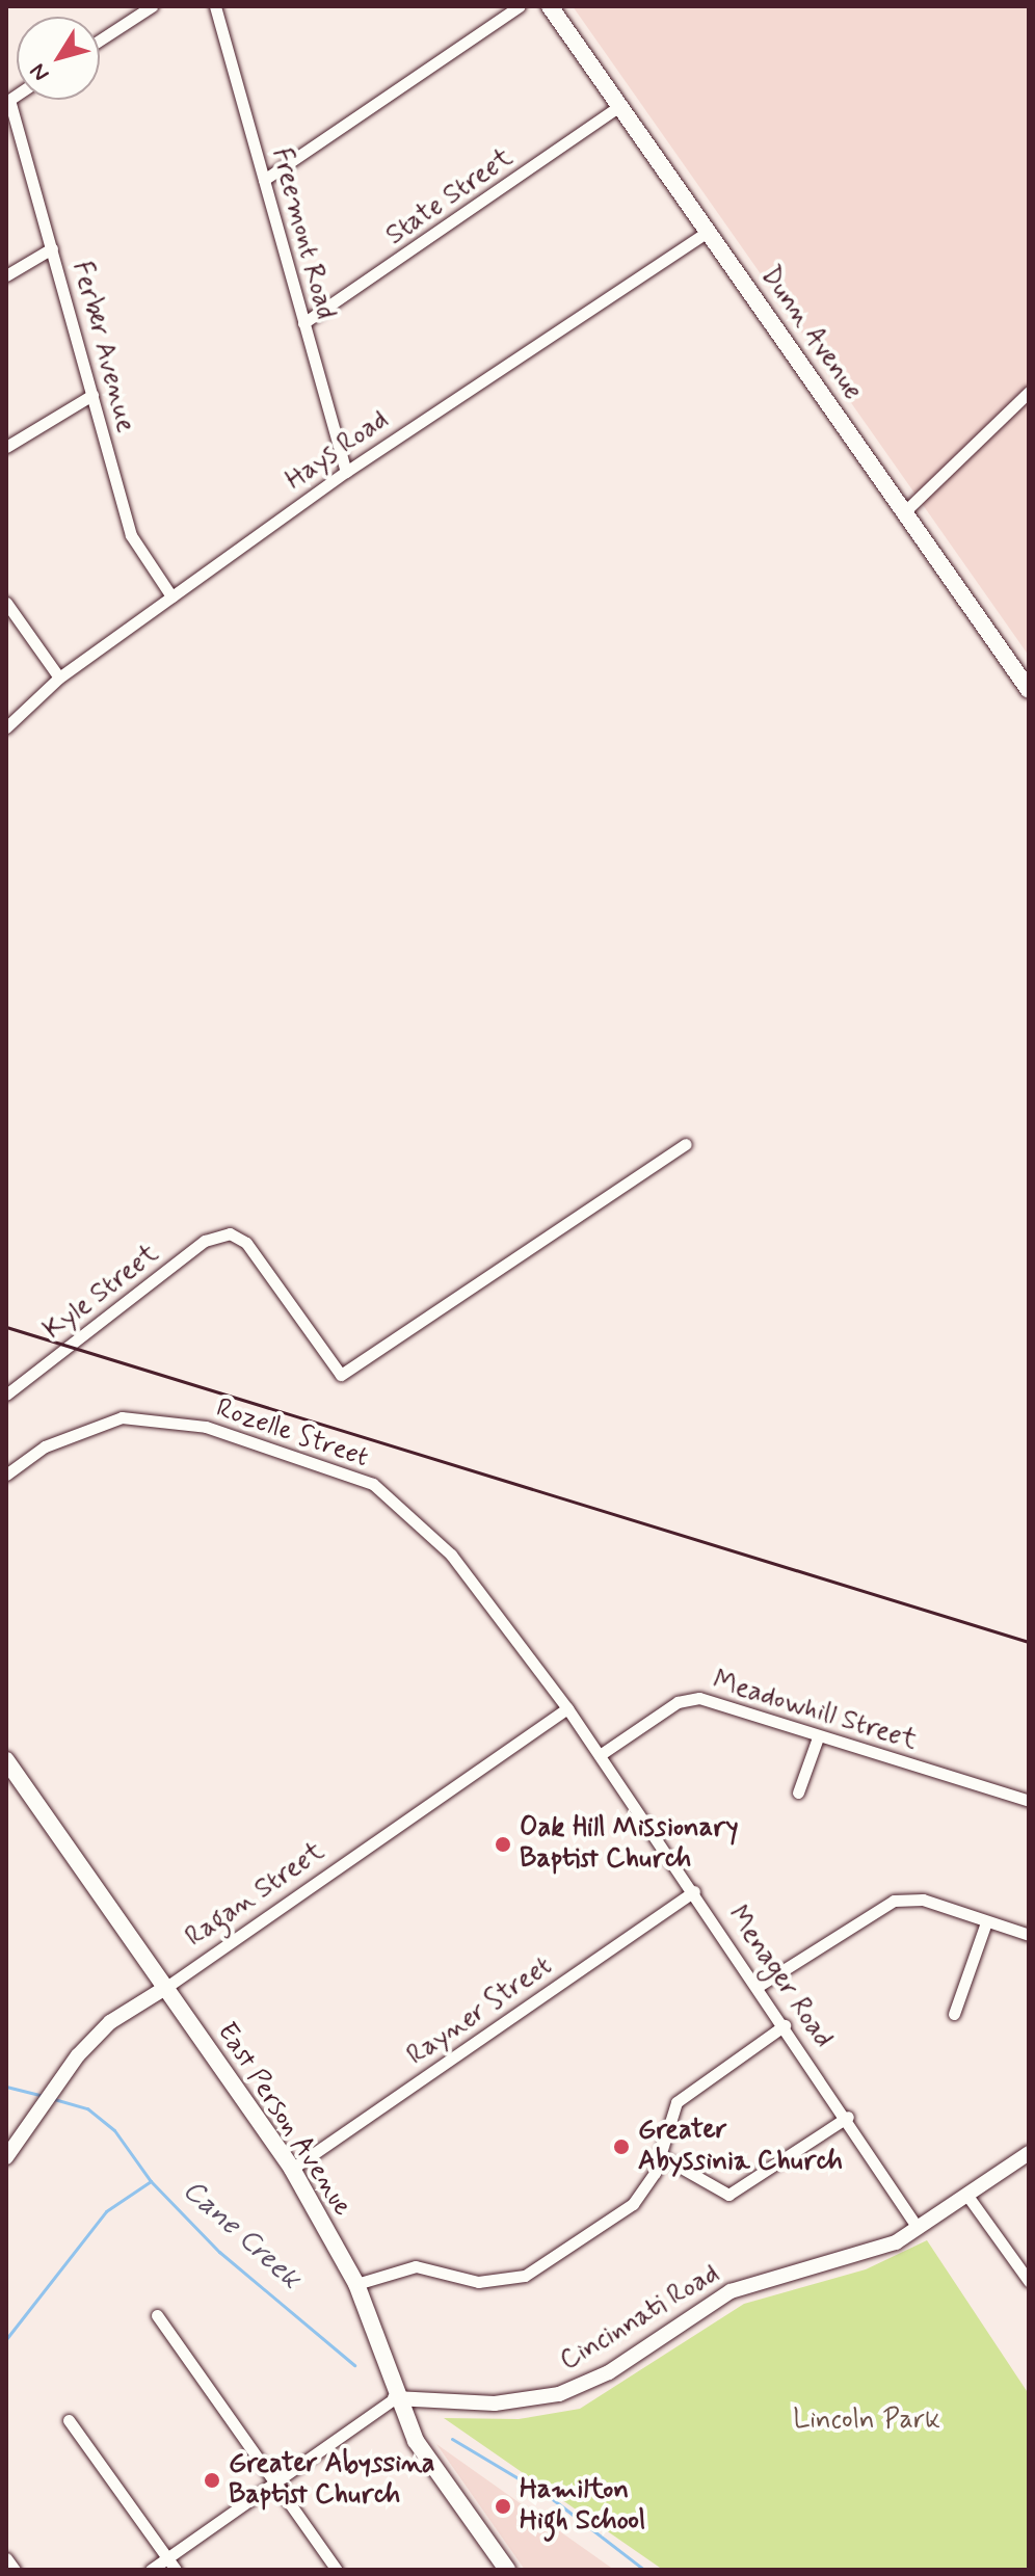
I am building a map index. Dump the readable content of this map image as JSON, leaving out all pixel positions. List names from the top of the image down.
{
  "streets": {
    "main road": ["Dunn Avenue", "East Person Avenue"],
    "street": [
      "State Street",
      "Freemont Road",
      "Ferber Avenue",
      "Hays Road",
      "Kyle Street",
      "Rozelle Street",
      "Meadowhill Street",
      "Ragan Street",
      "Menager Road",
      "Rayner Street",
      "Cincinnati Road"
    ]
  },
  "crossings": [
    ["State Street", "Freemont Road"],
    ["State Street", "Dunn Avenue"],
    ["Freemont Road", "Hays Road"],
    ["Dunn Avenue", "Hays Road"],
    ["Ferber Avenue", "Hays Road"],
    ["Rozelle Street", "Menager Road"],
    ["Meadowhill Street", "Menager Road"],
    ["Ragan Street", "Menager Road"],
    ["Ragan Street", "East Person Avenue"],
    ["Menager Road", "Rayner Street"],
    ["Menager Road", "Cincinnati Road"],
    ["Rayner Street", "East Person Avenue"],
    ["East Person Avenue", "Cincinnati Road"]
  ],
  "water": ["Cane Creek"],
  "parks": ["Lincoln Park"],
  "places": [
    "Oak Hill Missionary Baptist Church",
    "Greater Abyssinia Church",
    "Greater Abyssina Baptist Church",
    "Hamilton High School"
  ],
  "north": "bottom left"
}
